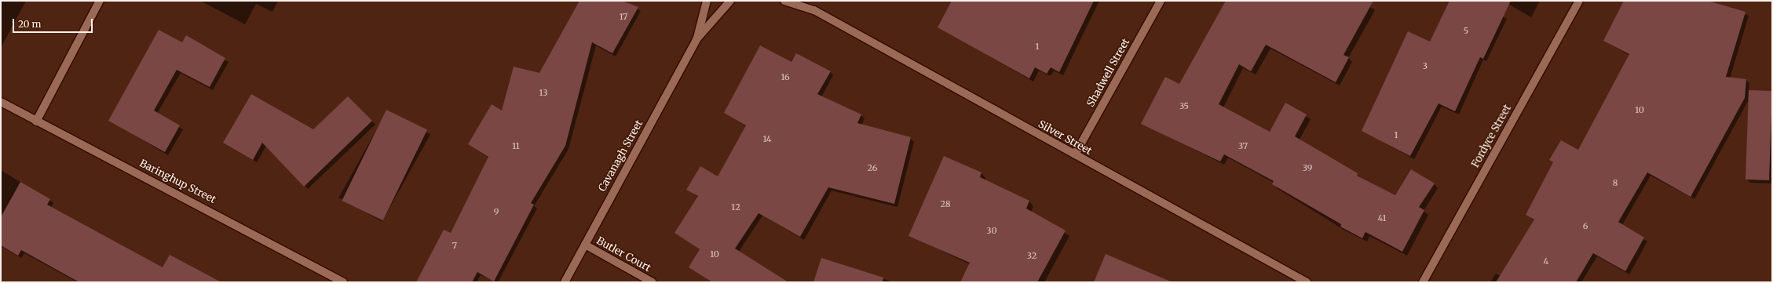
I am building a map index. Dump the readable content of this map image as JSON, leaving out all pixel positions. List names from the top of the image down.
{
  "streets": {
    "street": [
      "Shadwell Street",
      "Fordyce Street",
      "Silver Street",
      "Cavanagh Street",
      "Baringhup Street",
      "Butler Court"
    ]
  },
  "crossings": [
    ["Shadwell Street", "Silver Street"],
    ["Cavanagh Street", "Butler Court"]
  ],
  "house_numbers": [
    "17",
    "5",
    "1",
    "3",
    "16",
    "13",
    "35",
    "10",
    "1",
    "14",
    "11",
    "37",
    "26",
    "39",
    "8",
    "28",
    "12",
    "9",
    "41",
    "6",
    "30",
    "7",
    "10",
    "32",
    "4"
  ],
  "scale_bar": "20 m"
}
